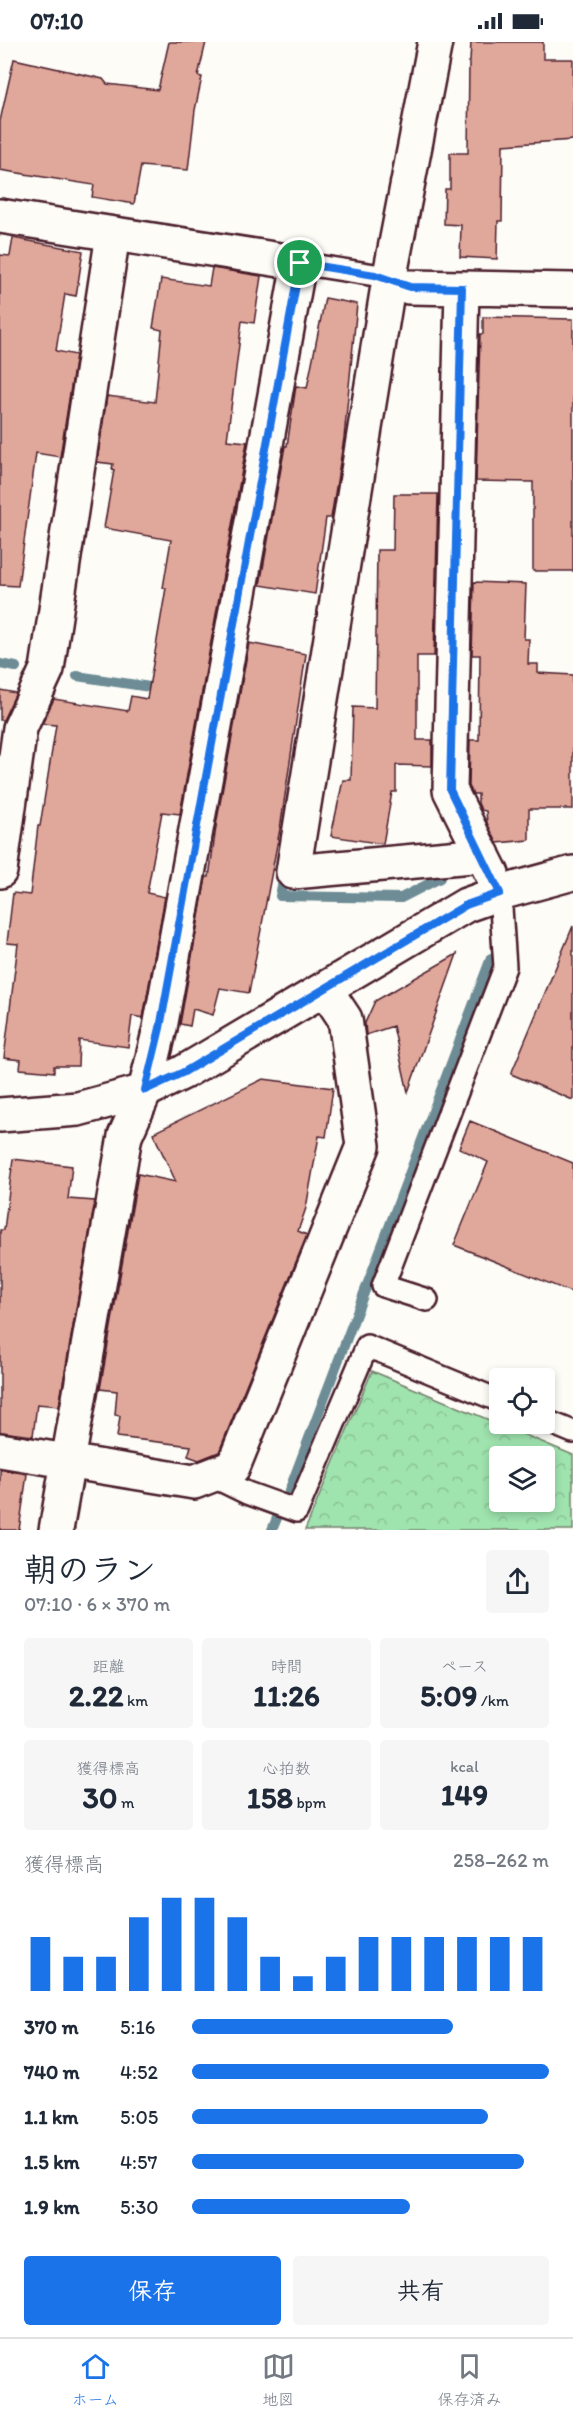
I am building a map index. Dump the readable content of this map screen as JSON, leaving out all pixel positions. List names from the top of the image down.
{
  "page": {
    "status": "07:10",
    "heading": ["朝のラン", "07:10 · 6 × 370 m"],
    "stats": [
      ["距離", "2.22 km"],
      ["時間", "11:26"],
      ["ペース", "5:09 /km"],
      ["獲得標高", "30 m"],
      ["心拍数", "158 bpm"],
      ["kcal", "149"]
    ],
    "chart": ["獲得標高", "258–262 m"],
    "list": [
      {
        "name": "370 m",
        "note": "5:16"
      },
      {
        "name": "740 m",
        "note": "4:52"
      },
      {
        "name": "1.1 km",
        "note": "5:05"
      },
      {
        "name": "1.5 km",
        "note": "4:57"
      },
      {
        "name": "1.9 km",
        "note": "5:30"
      }
    ],
    "buttons": ["保存", "共有"],
    "tabs": ["ホーム", "地図", "保存済み"]
  }
}
